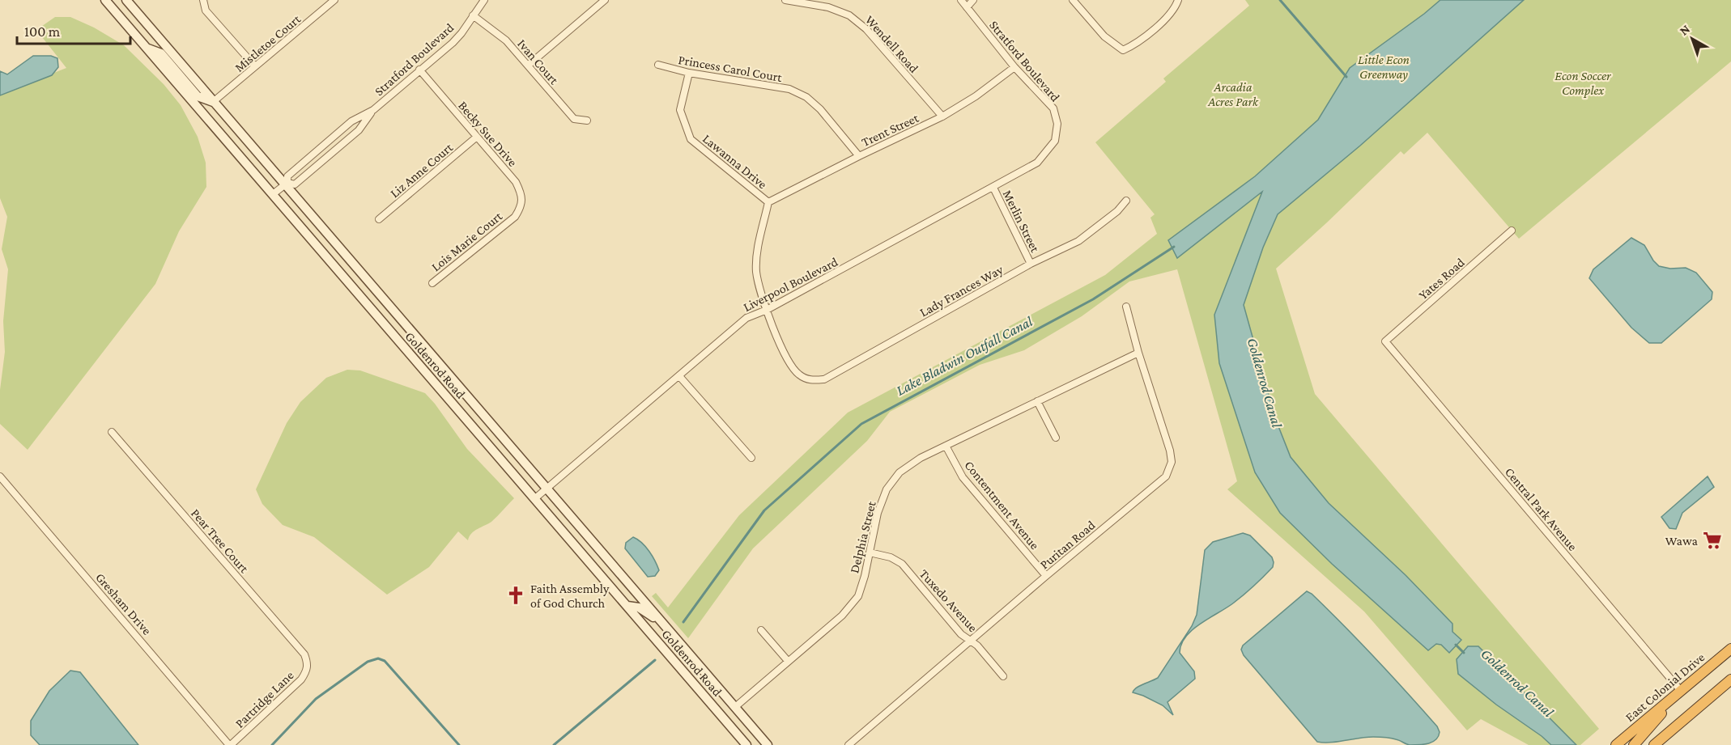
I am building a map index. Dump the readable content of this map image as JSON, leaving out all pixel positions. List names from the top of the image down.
{
  "streets": {
    "highway": ["East Colonial Drive"],
    "main road": ["Goldenrod Road"],
    "street": [
      "Mistletoe Court",
      "Wendell Road",
      "Stratford Boulevard",
      "Ivan Court",
      "Princess Carol Court",
      "Trent Street",
      "Becky Sue Drive",
      "Lawanna Drive",
      "Liz Anne Court",
      "Merlin Street",
      "Lois Marie Court",
      "Yates Road",
      "Liverpool Boulevard",
      "Lady Frances Way",
      "Contentment Avenue",
      "Central Park Avenue",
      "Delphia Street",
      "Pear Tree Court",
      "Puritan Road",
      "Tuxedo Avenue",
      "Gresham Drive",
      "Partridge Lane"
    ]
  },
  "crossings": [
    ["Mistletoe Court", "Goldenrod Road"],
    ["Wendell Road", "Trent Street"],
    ["Stratford Boulevard", "Ivan Court"],
    ["Stratford Boulevard", "Trent Street"],
    ["Stratford Boulevard", "Becky Sue Drive"],
    ["Stratford Boulevard", "Liverpool Boulevard"],
    ["Stratford Boulevard", "Goldenrod Road"],
    ["Princess Carol Court", "Trent Street"],
    ["Princess Carol Court", "Lawanna Drive"],
    ["Trent Street", "Lawanna Drive"],
    ["Becky Sue Drive", "Liz Anne Court"],
    ["Becky Sue Drive", "Lois Marie Court"],
    ["Lawanna Drive", "Liverpool Boulevard"],
    ["Lawanna Drive", "Lady Frances Way"],
    ["Merlin Street", "Liverpool Boulevard"],
    ["Merlin Street", "Lady Frances Way"],
    ["Yates Road", "Central Park Avenue"],
    ["Liverpool Boulevard", "Goldenrod Road"],
    ["Goldenrod Road", "Delphia Street"],
    ["Contentment Avenue", "Delphia Street"],
    ["Contentment Avenue", "Puritan Road"],
    ["Central Park Avenue", "East Colonial Drive"],
    ["Delphia Street", "Puritan Road"],
    ["Delphia Street", "Tuxedo Avenue"],
    ["Pear Tree Court", "Partridge Lane"],
    ["Puritan Road", "Tuxedo Avenue"],
    ["Gresham Drive", "Partridge Lane"]
  ],
  "water": ["Lake Bladwin Outfall Canal", "Goldenrod Canal"],
  "parks": ["Little Econ Greenway", "Econ Soccer Complex", "Arcadia Acres Park"],
  "places": {
    "supermarket": ["Wawa"],
    "church": ["Faith Assembly of God Church"]
  },
  "scale_bar": "100 m",
  "north": "top left"
}
